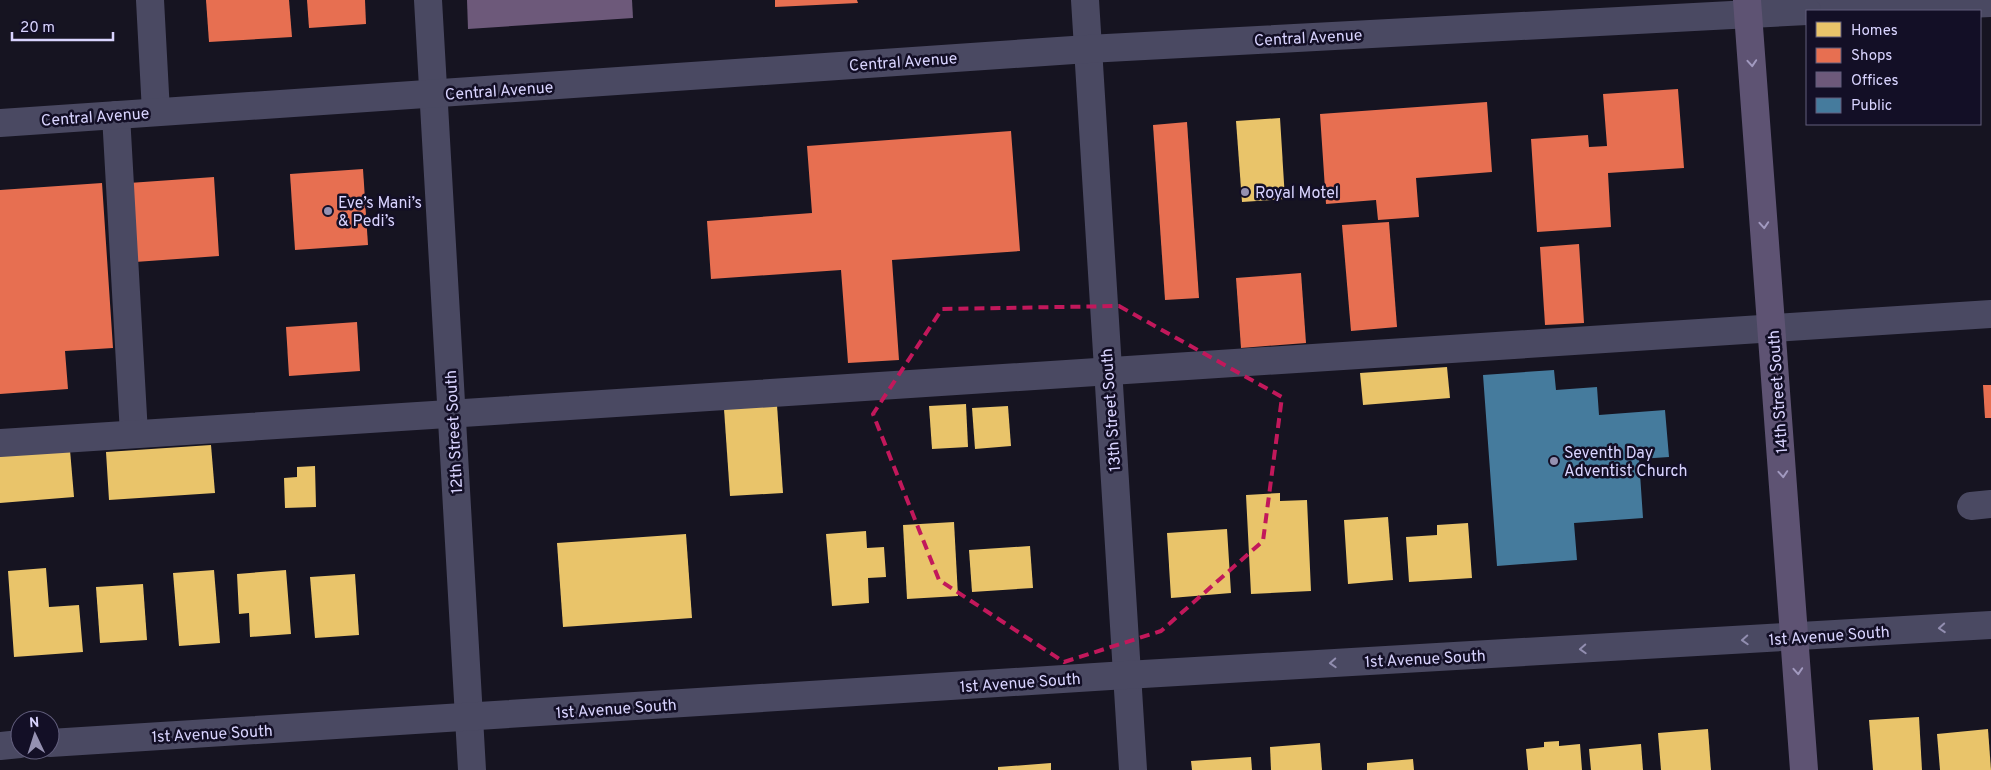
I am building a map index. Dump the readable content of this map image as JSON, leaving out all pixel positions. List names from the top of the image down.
{
  "streets": {
    "main road": ["14th Street South"],
    "street": [
      "Central Avenue",
      "13th Street South",
      "12th Street South",
      "1st Avenue South"
    ]
  },
  "crossings": [
    ["Central Avenue", "14th Street South"],
    ["Central Avenue", "13th Street South"],
    ["Central Avenue", "12th Street South"],
    ["14th Street South", "1st Avenue South"],
    ["13th Street South", "1st Avenue South"],
    ["12th Street South", "1st Avenue South"]
  ],
  "one_way": ["14th Street South", "1st Avenue South"],
  "places": ["Royal Motel", "Eve’s Mani’s & Pedi’s", "Seventh Day Adventist Church"],
  "legend": [
    "Homes",
    "Shops",
    "Offices",
    "Public"
  ],
  "scale_bar": "20 m",
  "north": "top"
}
